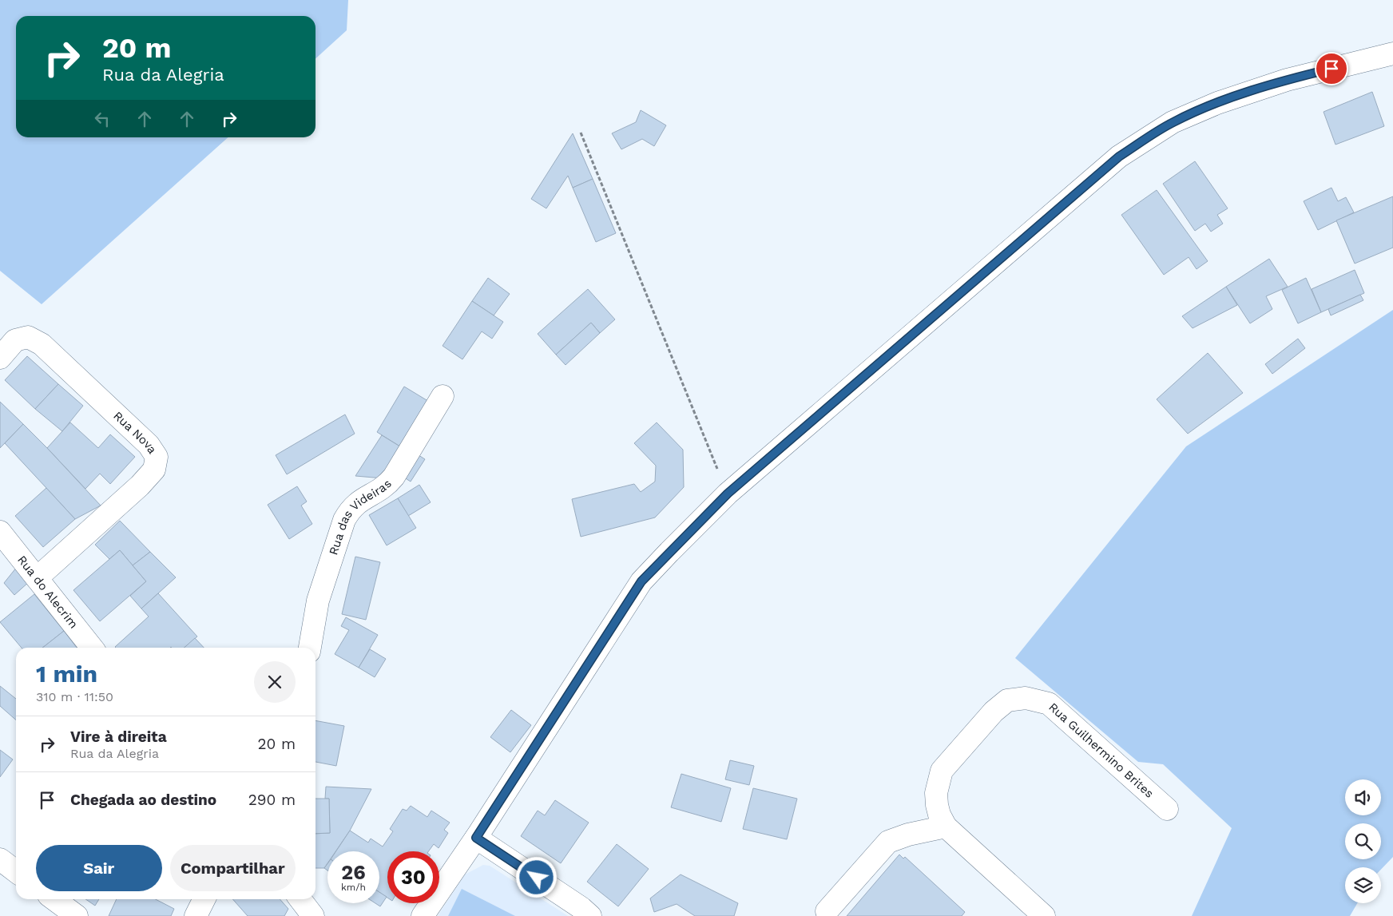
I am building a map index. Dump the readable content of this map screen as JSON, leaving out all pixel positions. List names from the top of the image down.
{
  "streets": {
    "street": [
      "Rua Nova",
      "Rua das Videiras",
      "Rua do Alecrim",
      "Rua Guilhermino Brites"
    ]
  },
  "crossings": [
    ["Rua Nova", "Rua do Alecrim"]
  ],
  "page": {
    "turn": ["20 m", "Rua da Alegria"],
    "heading": ["1 min", "310 m · 11:50"],
    "list": [
      {
        "name": "Vire à direita",
        "note": "Rua da Alegria",
        "value": "20 m"
      },
      {
        "name": "Chegada ao destino",
        "value": "290 m"
      }
    ],
    "buttons": ["Sair", "Compartilhar"],
    "speed": "26 km/h",
    "limit": "30"
  }
}
